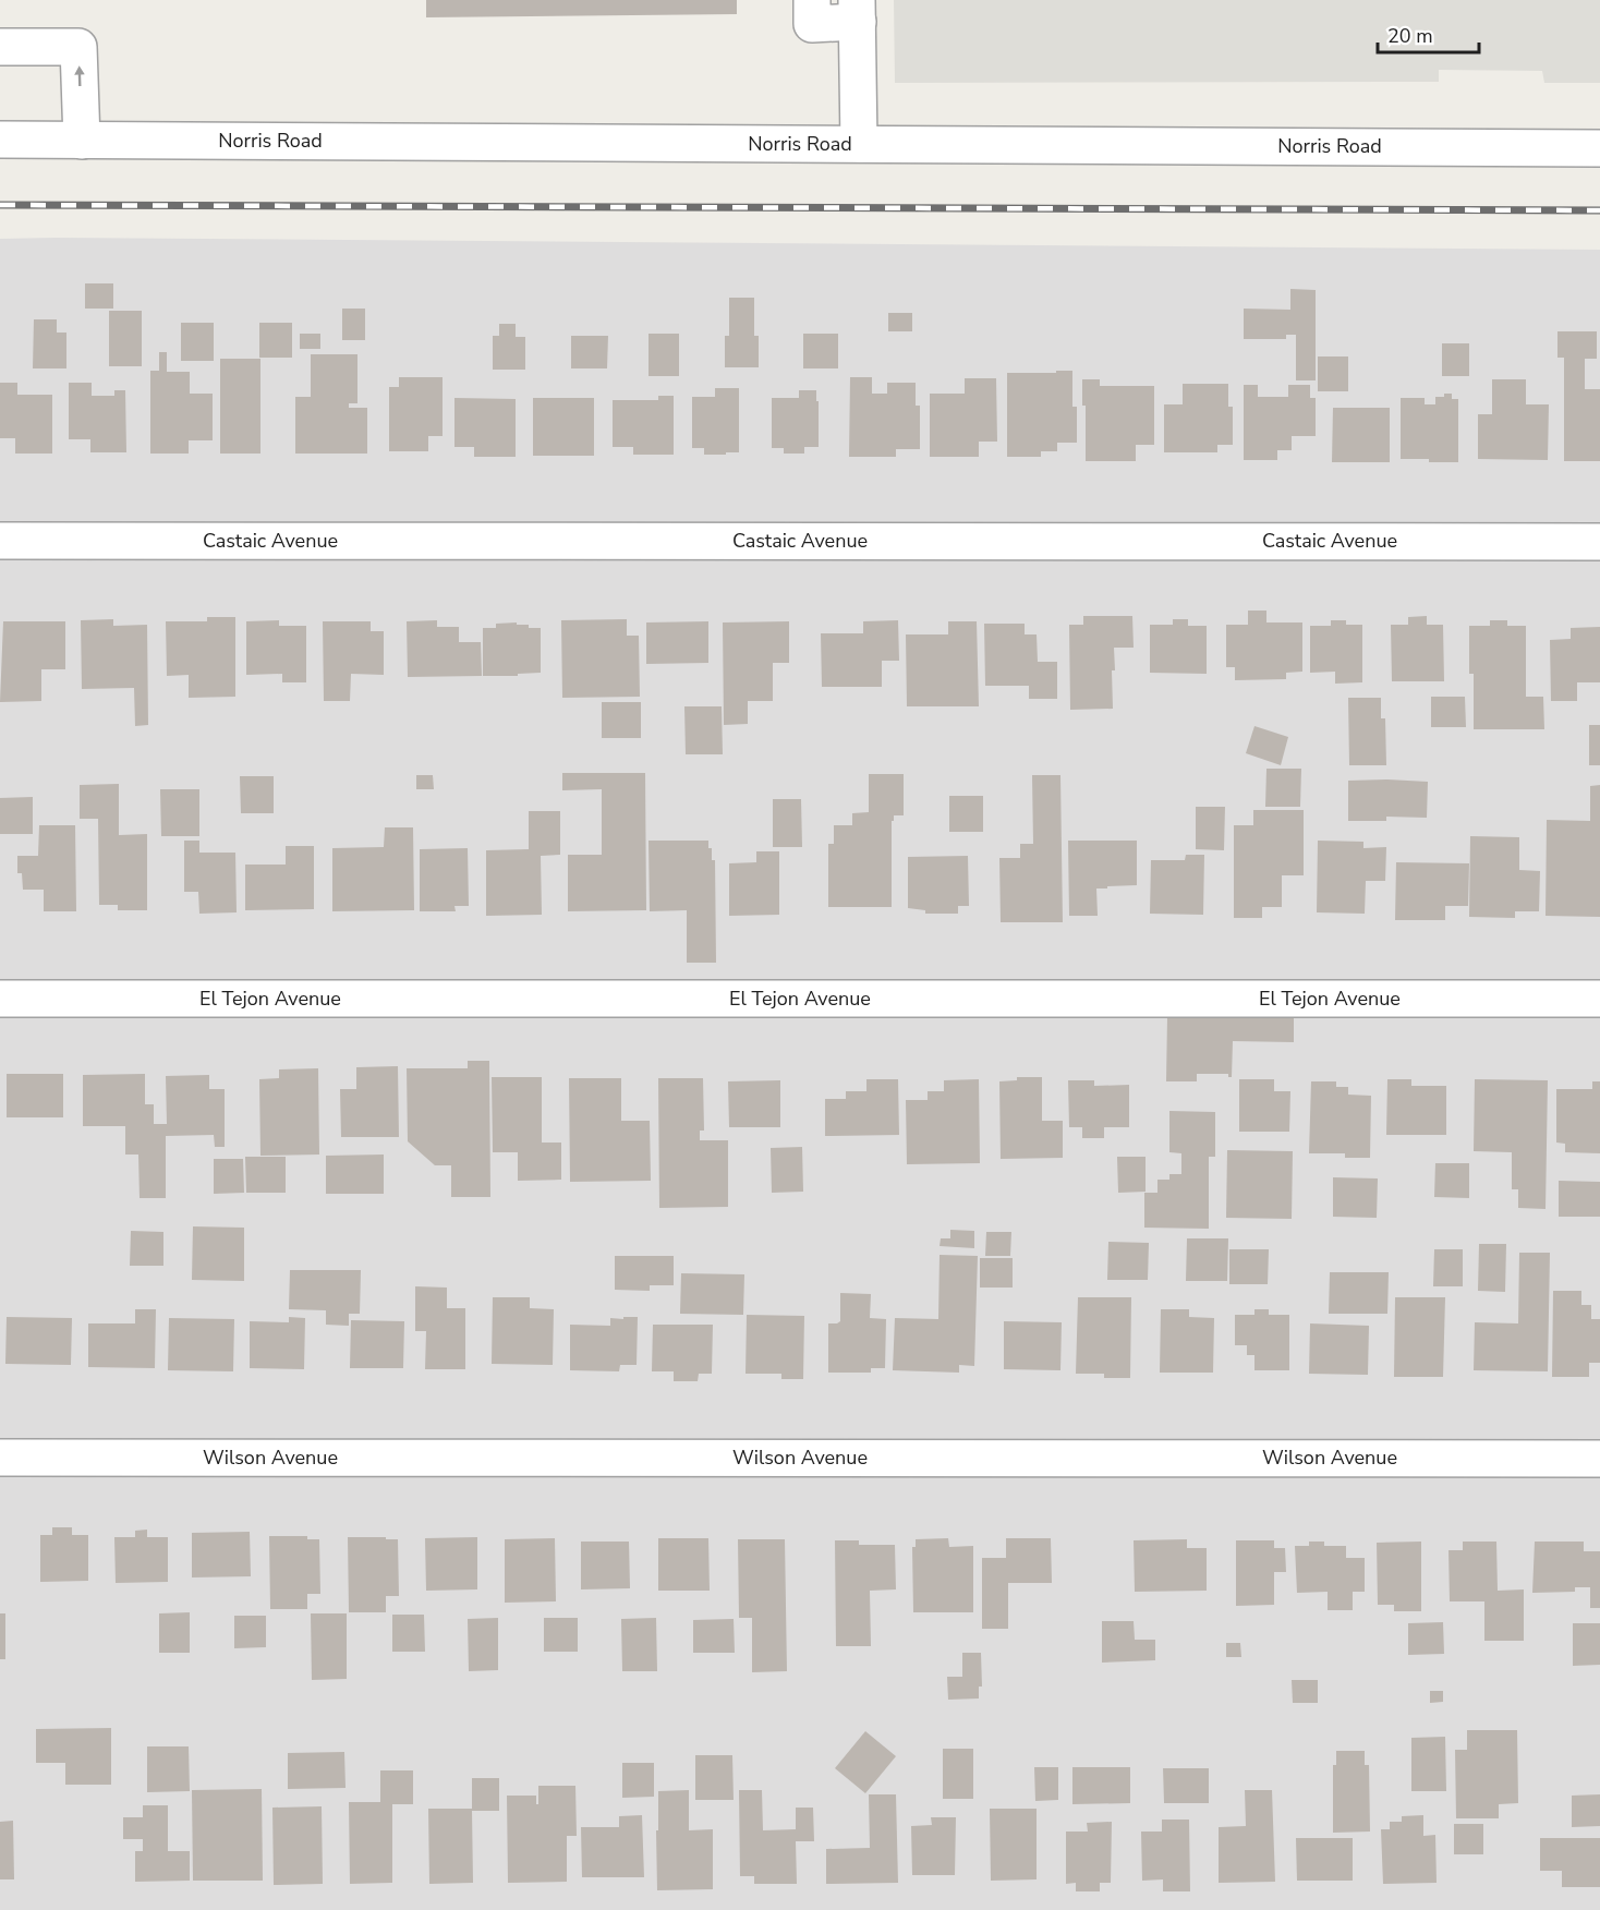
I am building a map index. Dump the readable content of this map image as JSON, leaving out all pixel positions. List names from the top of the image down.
{
  "streets": {
    "street": [
      "Norris Road",
      "Castaic Avenue",
      "El Tejon Avenue",
      "Wilson Avenue"
    ]
  },
  "scale_bar": "20 m"
}
